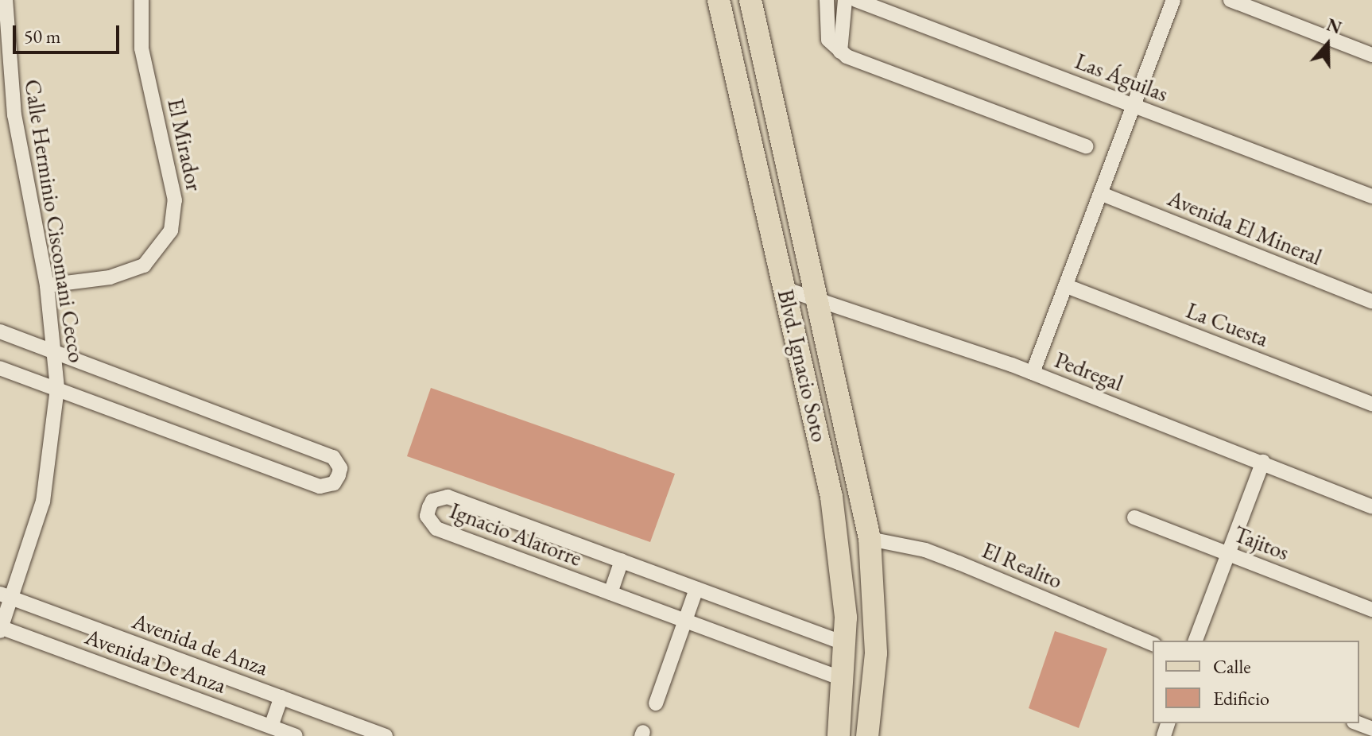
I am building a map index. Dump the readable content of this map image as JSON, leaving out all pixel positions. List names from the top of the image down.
{
  "streets": {
    "main road": ["Blvd. Ignacio Soto"],
    "street": [
      "Las Águilas",
      "El Mirador",
      "Calle Herminio Ciscomani Cecco",
      "Avenida El Mineral",
      "La Cuesta",
      "Pedregal",
      "Ignacio Alatorre",
      "Tajitos",
      "El Realito",
      "Avenida de Anza",
      "Avenida De Anza"
    ]
  },
  "crossings": [
    ["El Mirador", "Calle Herminio Ciscomani Cecco"],
    ["Calle Herminio Ciscomani Cecco", "Avenida de Anza"],
    ["Calle Herminio Ciscomani Cecco", "Avenida De Anza"],
    ["Blvd. Ignacio Soto", "Pedregal"],
    ["Blvd. Ignacio Soto", "Ignacio Alatorre"],
    ["Blvd. Ignacio Soto", "El Realito"]
  ],
  "legend": ["Calle", "Edificio"],
  "scale_bar": "50 m",
  "north": "top"
}
